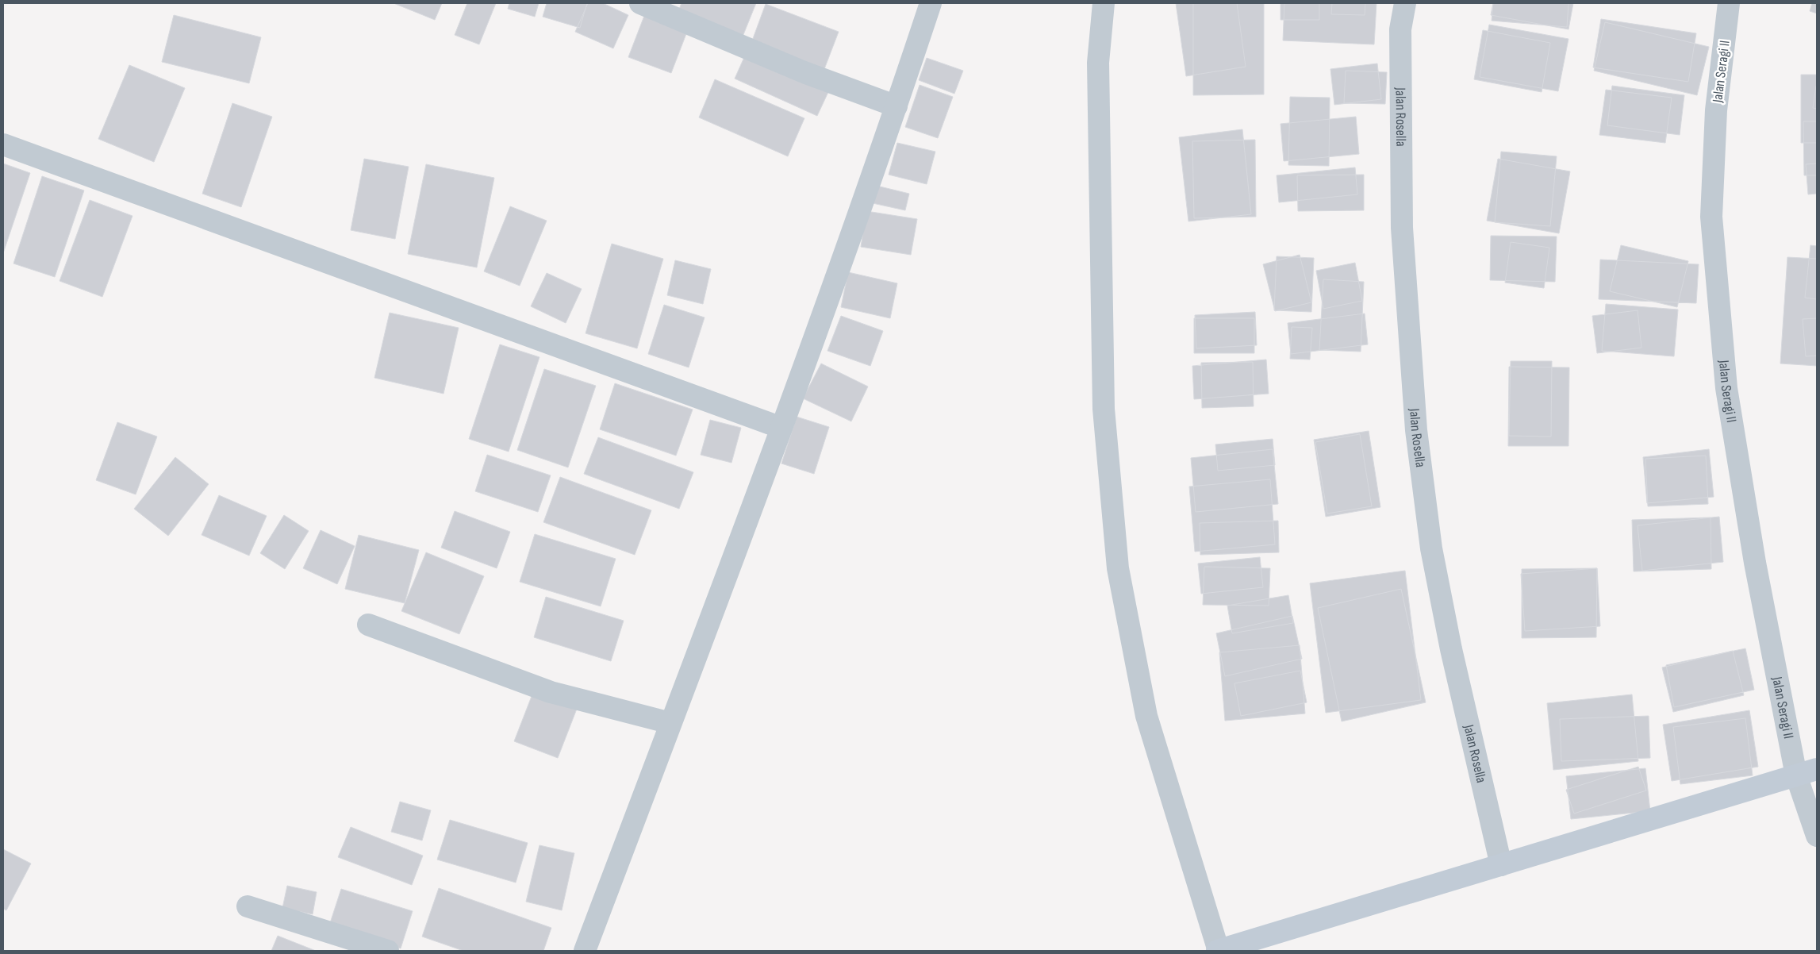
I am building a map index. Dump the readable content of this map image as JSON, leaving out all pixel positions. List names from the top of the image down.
{
  "streets": {
    "street": ["Jalan Seragi II", "Jalan Rosella"]
  }
}
